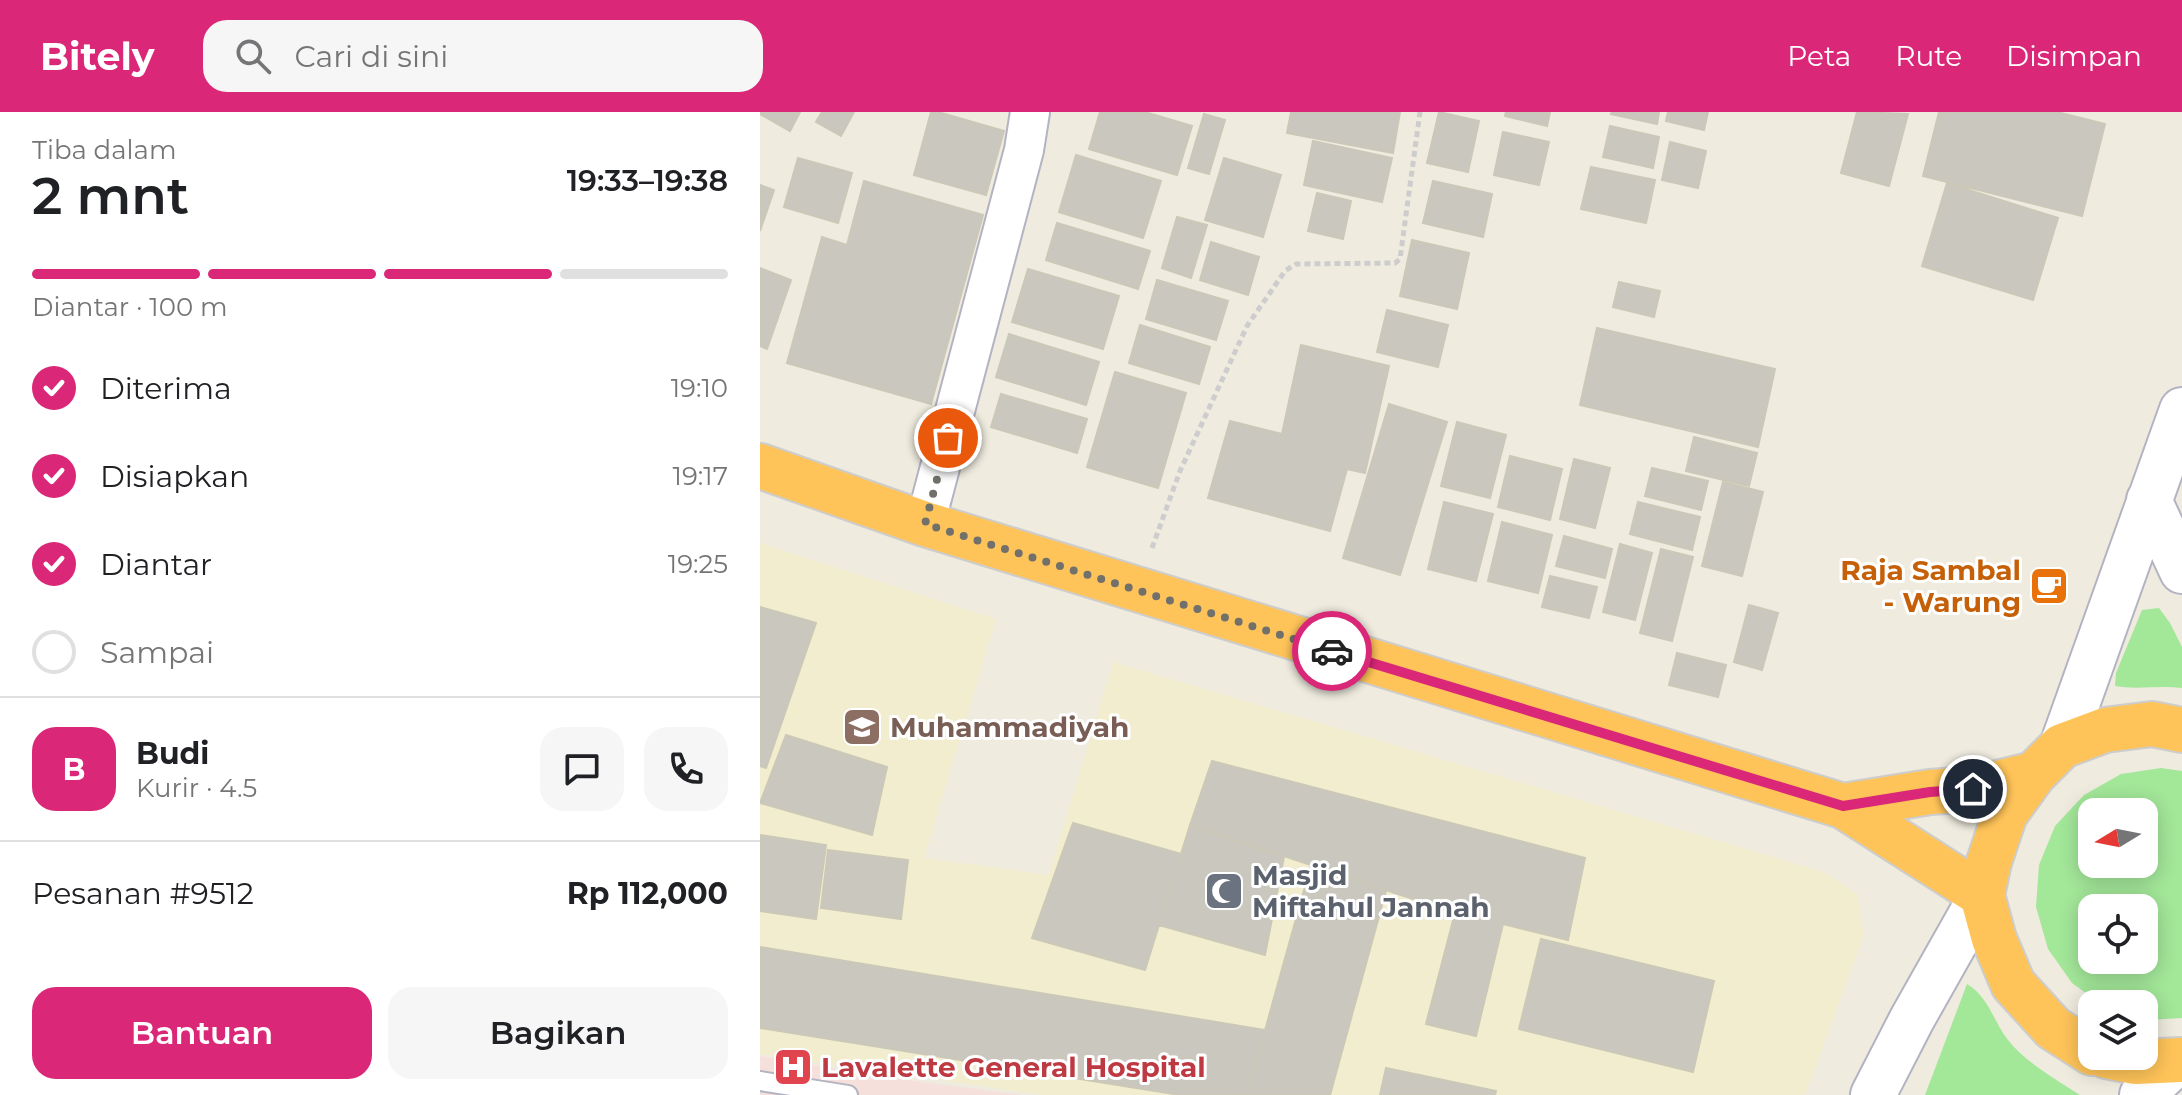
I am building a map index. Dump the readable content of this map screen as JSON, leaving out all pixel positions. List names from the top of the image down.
{
  "places": {
    "cafe": ["Raja Sambal - Warung"],
    "school or university": ["Muhammadiyah"],
    "mosque": ["Masjid Miftahul Jannah"],
    "hospital": ["Lavalette General Hospital"]
  },
  "north": "left",
  "page": {
    "header": "Bitely",
    "search": "Cari di sini",
    "nav": ["Peta", "Rute", "Disimpan"],
    "heading": ["2 mnt", "Tiba dalam", "19:33–19:38"],
    "panel": [
      "Budi",
      "Kurir · 4.5",
      "Pesanan #9512",
      "Rp 112,000"
    ],
    "bar": "Diantar · 100 m",
    "list": [
      ["Diterima", "19:10"],
      ["Disiapkan", "19:17"],
      ["Diantar", "19:25"],
      "Sampai"
    ],
    "round": "B",
    "buttons": ["Bantuan", "Bagikan"]
  }
}
